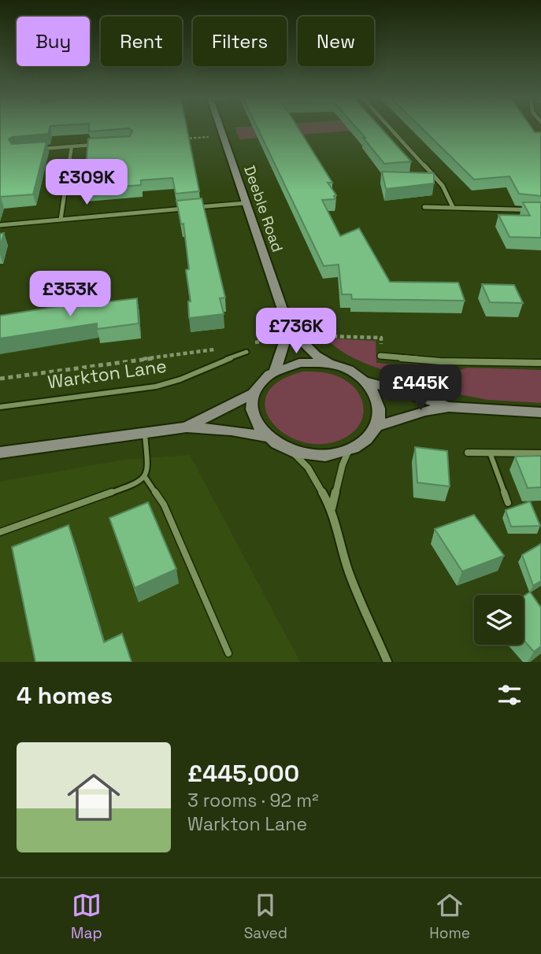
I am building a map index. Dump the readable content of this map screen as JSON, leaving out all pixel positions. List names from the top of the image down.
{
  "streets": {
    "street": ["Deeble Road"],
    "lane": ["Warkton Lane"]
  },
  "page": {
    "chip": [
      "Buy",
      "Rent",
      "Filters",
      "New"
    ],
    "price": [
      "£309K",
      "£353K",
      "£736K",
      "£445K"
    ],
    "heading": "4 homes",
    "list": [
      {
        "name": "£445,000",
        "note": "3 rooms · 92 m² · Warkton Lane"
      }
    ],
    "tabs": ["Map", "Saved", "Home"]
  }
}
